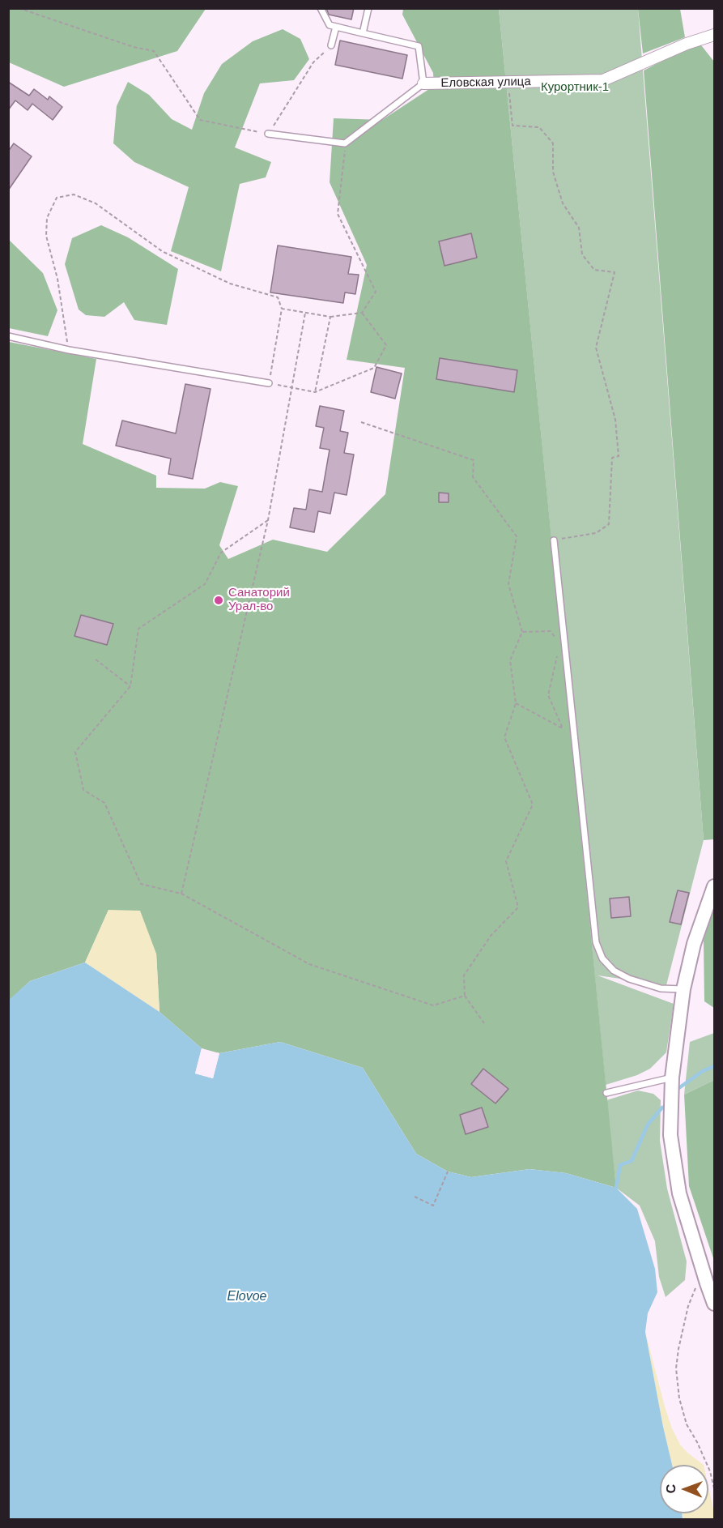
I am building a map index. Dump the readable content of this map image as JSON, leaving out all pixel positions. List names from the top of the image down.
{
  "streets": {
    "street": ["Еловская улица"]
  },
  "water": ["Elovoe"],
  "parks": ["Курортник-1"],
  "places": ["Санаторий Урал-во"],
  "north": "left"
}
